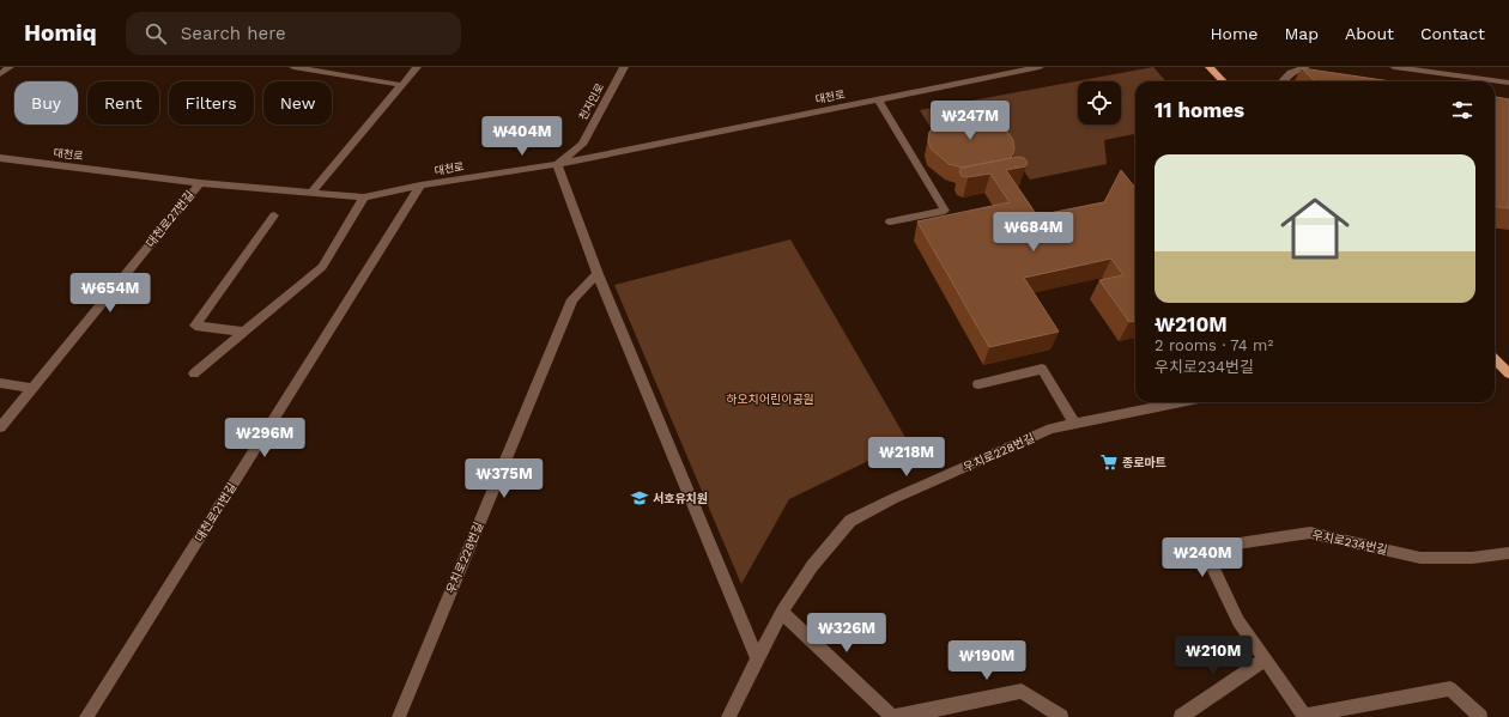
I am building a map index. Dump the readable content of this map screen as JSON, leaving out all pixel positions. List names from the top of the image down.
{
  "streets": {
    "street": [
      "대천로",
      "천지인로",
      "대천로27번길",
      "우치로228번길",
      "대천로21번길",
      "우치로234번길"
    ]
  },
  "crossings": [
    ["대천로", "천지인로"],
    ["대천로", "대천로27번길"],
    ["대천로", "대천로21번길"]
  ],
  "parks": ["하오치어린이공원"],
  "places": {
    "supermarket": ["종로마트"],
    "school or university": ["서호유치원"]
  },
  "page": {
    "header": "Homiq",
    "search": "Search here",
    "nav": [
      "Home",
      "Map",
      "About",
      "Contact"
    ],
    "chip": [
      "Buy",
      "Rent",
      "Filters",
      "New"
    ],
    "heading": "11 homes",
    "price": [
      "₩247M",
      "₩404M",
      "₩684M",
      "₩654M",
      "₩296M",
      "₩218M",
      "₩375M",
      "₩240M",
      "₩326M",
      "₩210M",
      "₩190M"
    ],
    "list": [
      {
        "name": "₩210M",
        "note": "2 rooms · 74 m² · 우치로234번길"
      }
    ]
  }
}
